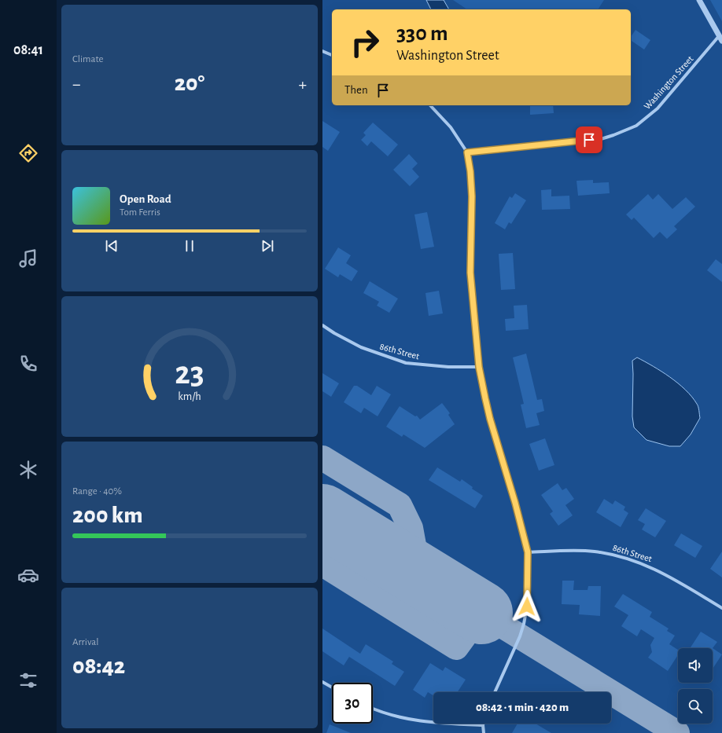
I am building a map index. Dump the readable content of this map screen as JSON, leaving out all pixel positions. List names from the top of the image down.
{
  "streets": {
    "street": ["Washington Street", "86th Street"]
  },
  "page": {
    "tabs": "08:41",
    "tile": [
      "Climate",
      ["Range · 40%", "200 km"],
      ["Arrival", "08:42"]
    ],
    "turn": ["330 m", "Washington Street"],
    "heat": ["−", "20°", "+"],
    "then": "Then",
    "song": ["Open Road", "Tom Ferris"],
    "limit": "30",
    "trip": "08:42 · 1 min · 420 m",
    "gauge": ["23", "km/h"]
  }
}
